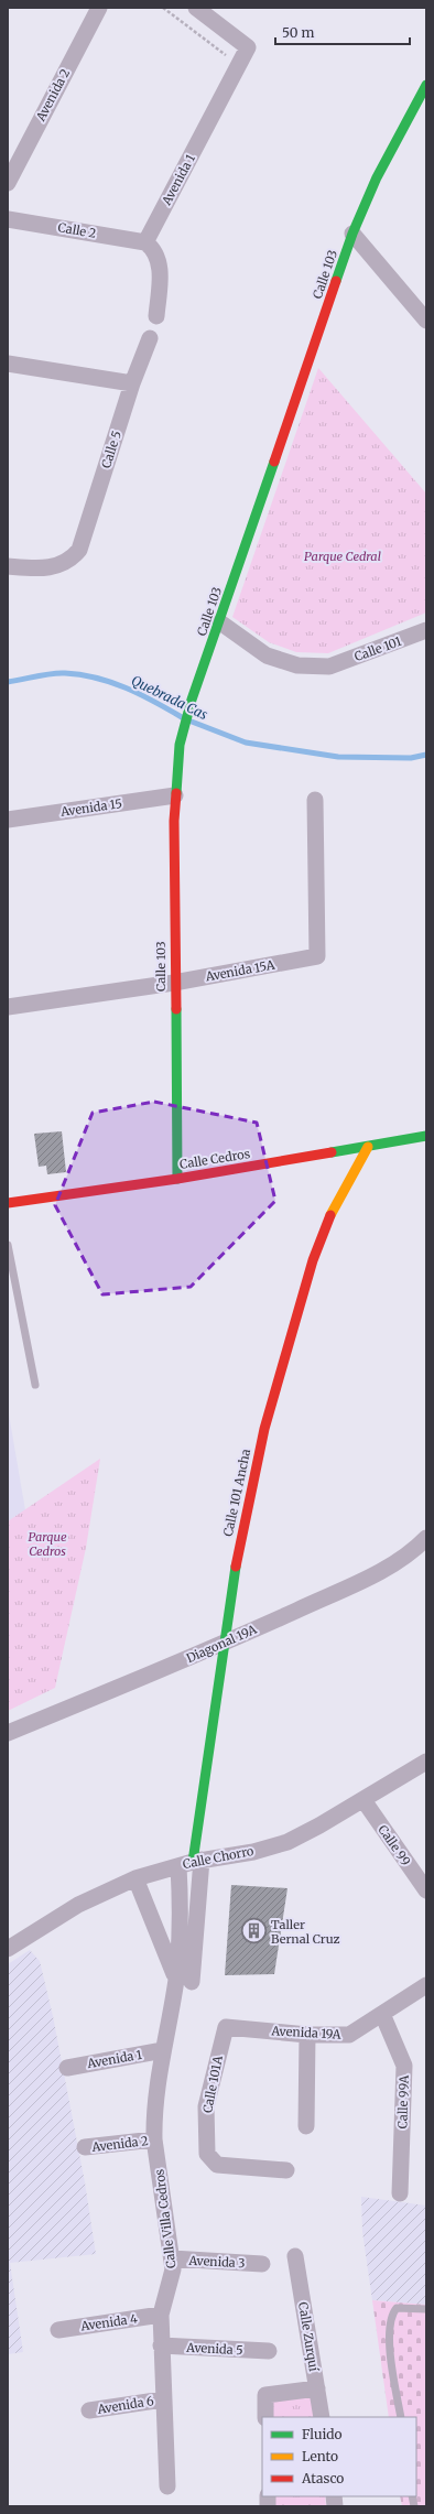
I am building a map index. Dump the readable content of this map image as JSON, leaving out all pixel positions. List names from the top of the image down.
{
  "streets": {
    "street": [
      "Avenida 2",
      "Avenida 1",
      "Calle 2",
      "Calle 103",
      "Calle 5",
      "Calle 101",
      "Avenida 15",
      "Avenida 15A",
      "Calle Cedros",
      "Calle 101 Ancha",
      "Diagonal 19A",
      "Calle 99",
      "Calle Chorro",
      "Avenida 19A",
      "Calle 101A",
      "Calle 99A",
      "Calle Villa Cedros",
      "Avenida 3",
      "Avenida 4",
      "Calle Zurquí",
      "Avenida 5",
      "Avenida 6"
    ]
  },
  "crossings": [
    ["Avenida 2", "Calle Villa Cedros"],
    ["Avenida 1", "Calle 2"],
    ["Avenida 1", "Calle Villa Cedros"],
    ["Calle 103", "Calle 101"],
    ["Calle 103", "Avenida 15"],
    ["Calle 103", "Avenida 15A"],
    ["Calle 103", "Calle Cedros"],
    ["Calle Cedros", "Calle 101 Ancha"],
    ["Calle 101 Ancha", "Diagonal 19A"],
    ["Calle 101 Ancha", "Calle Chorro"],
    ["Calle 99", "Calle Chorro"],
    ["Avenida 19A", "Calle 101A"],
    ["Avenida 19A", "Calle 99A"],
    ["Calle Villa Cedros", "Avenida 3"],
    ["Calle Villa Cedros", "Avenida 4"],
    ["Calle Villa Cedros", "Avenida 5"],
    ["Calle Villa Cedros", "Avenida 6"]
  ],
  "water": ["Quebrada Cas"],
  "parks": ["Parque Cedral", "Parque Cedros"],
  "places": {
    "building": ["Taller Bernal Cruz"]
  },
  "legend": ["Fluido", "Lento", "Atasco"],
  "scale_bar": "50 m"
}
